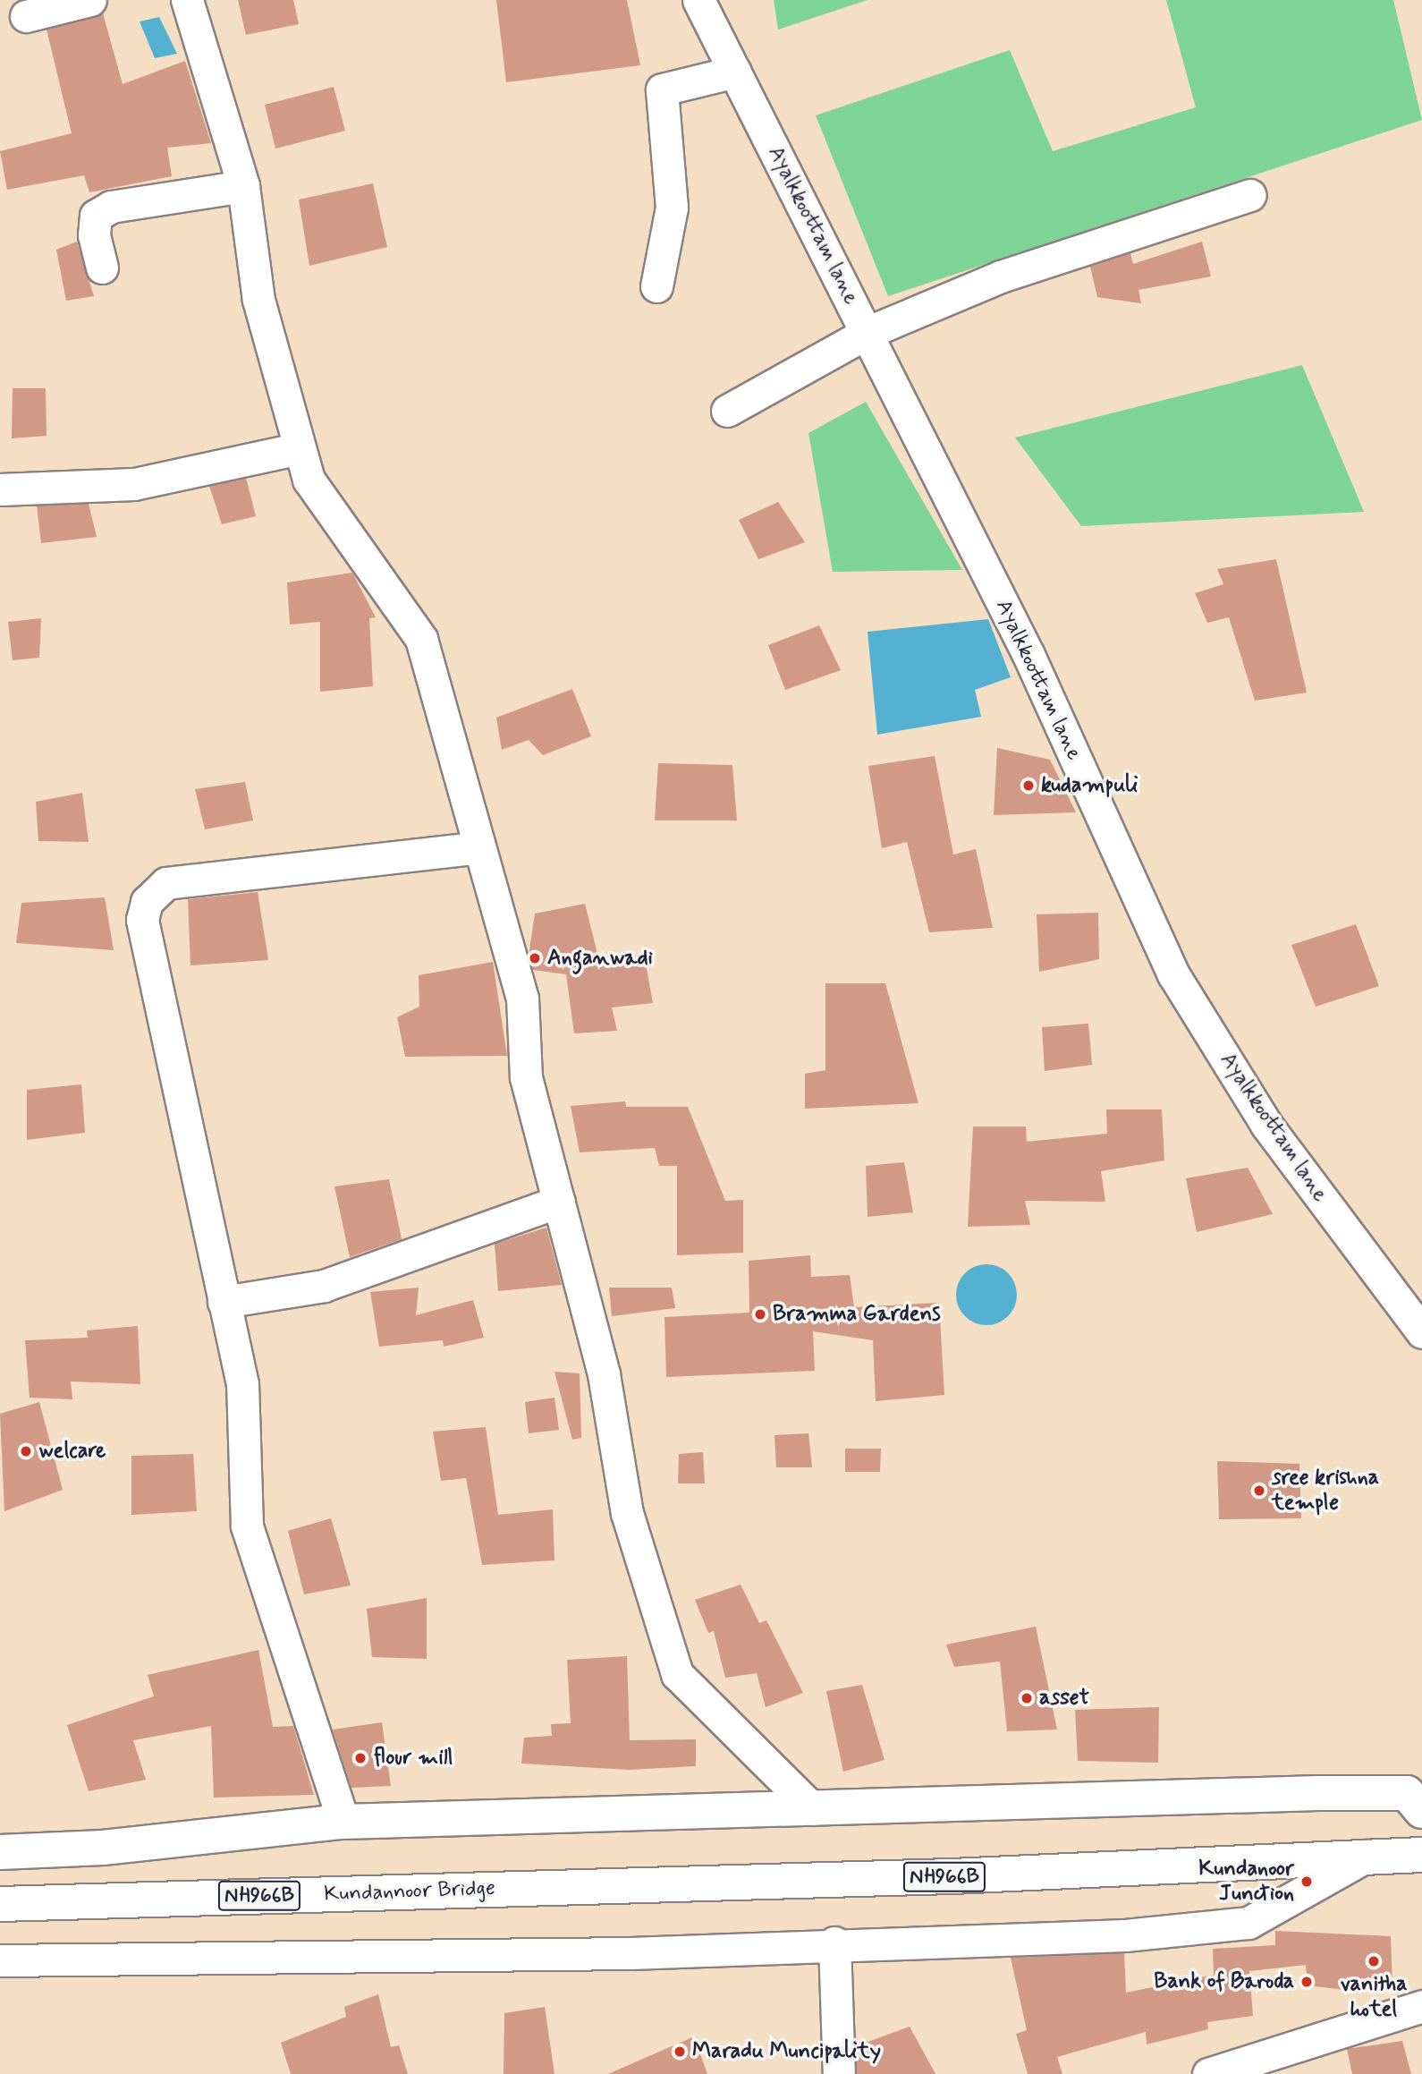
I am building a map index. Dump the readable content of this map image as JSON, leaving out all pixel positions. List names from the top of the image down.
{
  "streets": {
    "main road": ["NH966B", "Kundannoor Bridge"],
    "street": ["Ayalkkoottam lane"]
  },
  "crossings": [
    ["NH966B", "Kundannoor Bridge"]
  ],
  "places": [
    "kudampuli",
    "Anganwadi",
    "Bramma Gardens",
    "welcare",
    "sree krishna temple",
    "asset",
    "flour mill",
    "Kundanoor Junction",
    "vanitha hotel",
    "Bank of Baroda",
    "Maradu Muncipality"
  ]
}
